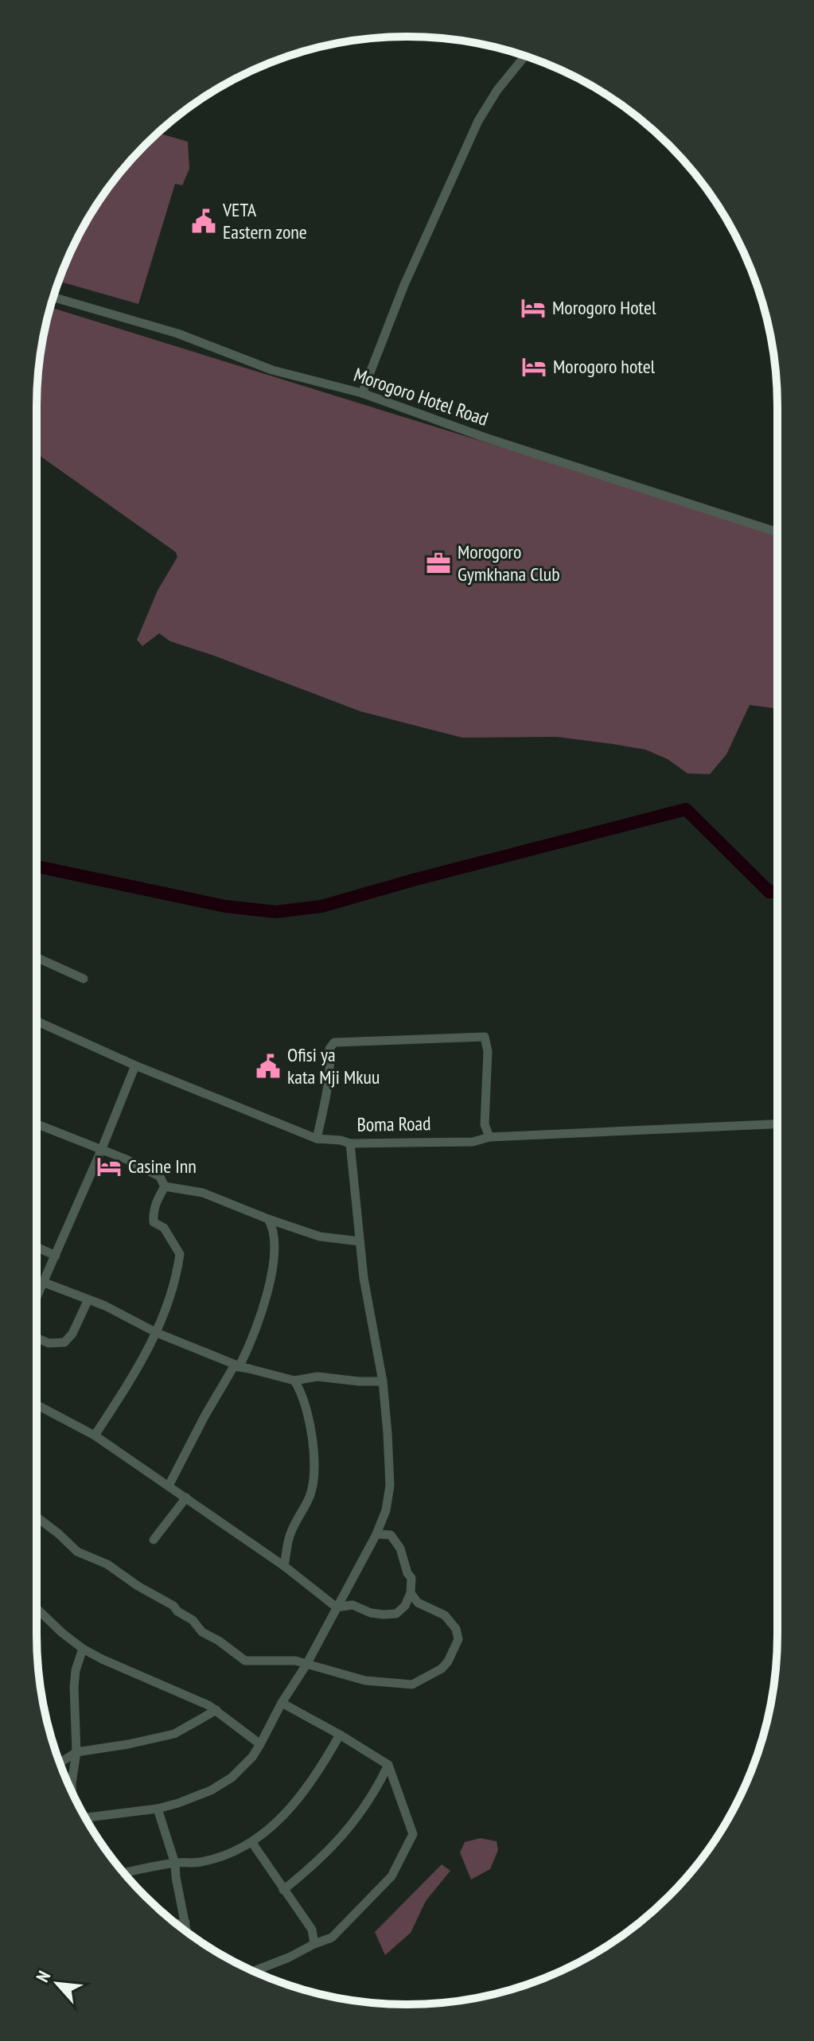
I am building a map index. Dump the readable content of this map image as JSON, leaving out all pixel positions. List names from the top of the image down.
{
  "streets": {
    "street": ["Morogoro Hotel Road", "Boma Road"]
  },
  "places": {
    "public building": ["VETA Eastern zone", "Ofisi ya kata Mji Mkuu"],
    "hotel": ["Morogoro Hotel", "Morogoro hotel", "Casine Inn"],
    "office": ["Morogoro Gymkhana Club"]
  },
  "north": "top left"
}
